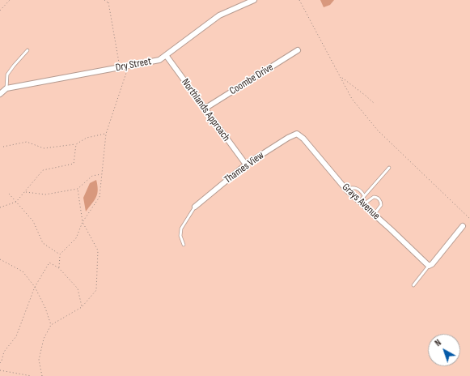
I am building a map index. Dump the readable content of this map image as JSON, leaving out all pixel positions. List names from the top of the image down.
{
  "streets": {
    "street": [
      "Dry Street",
      "Coombe Drive",
      "Northlands Approach",
      "Thames View",
      "Grays Avenue"
    ]
  },
  "crossings": [
    ["Dry Street", "Northlands Approach"],
    ["Coombe Drive", "Northlands Approach"],
    ["Northlands Approach", "Thames View"],
    ["Thames View", "Grays Avenue"]
  ],
  "north": "top left"
}
